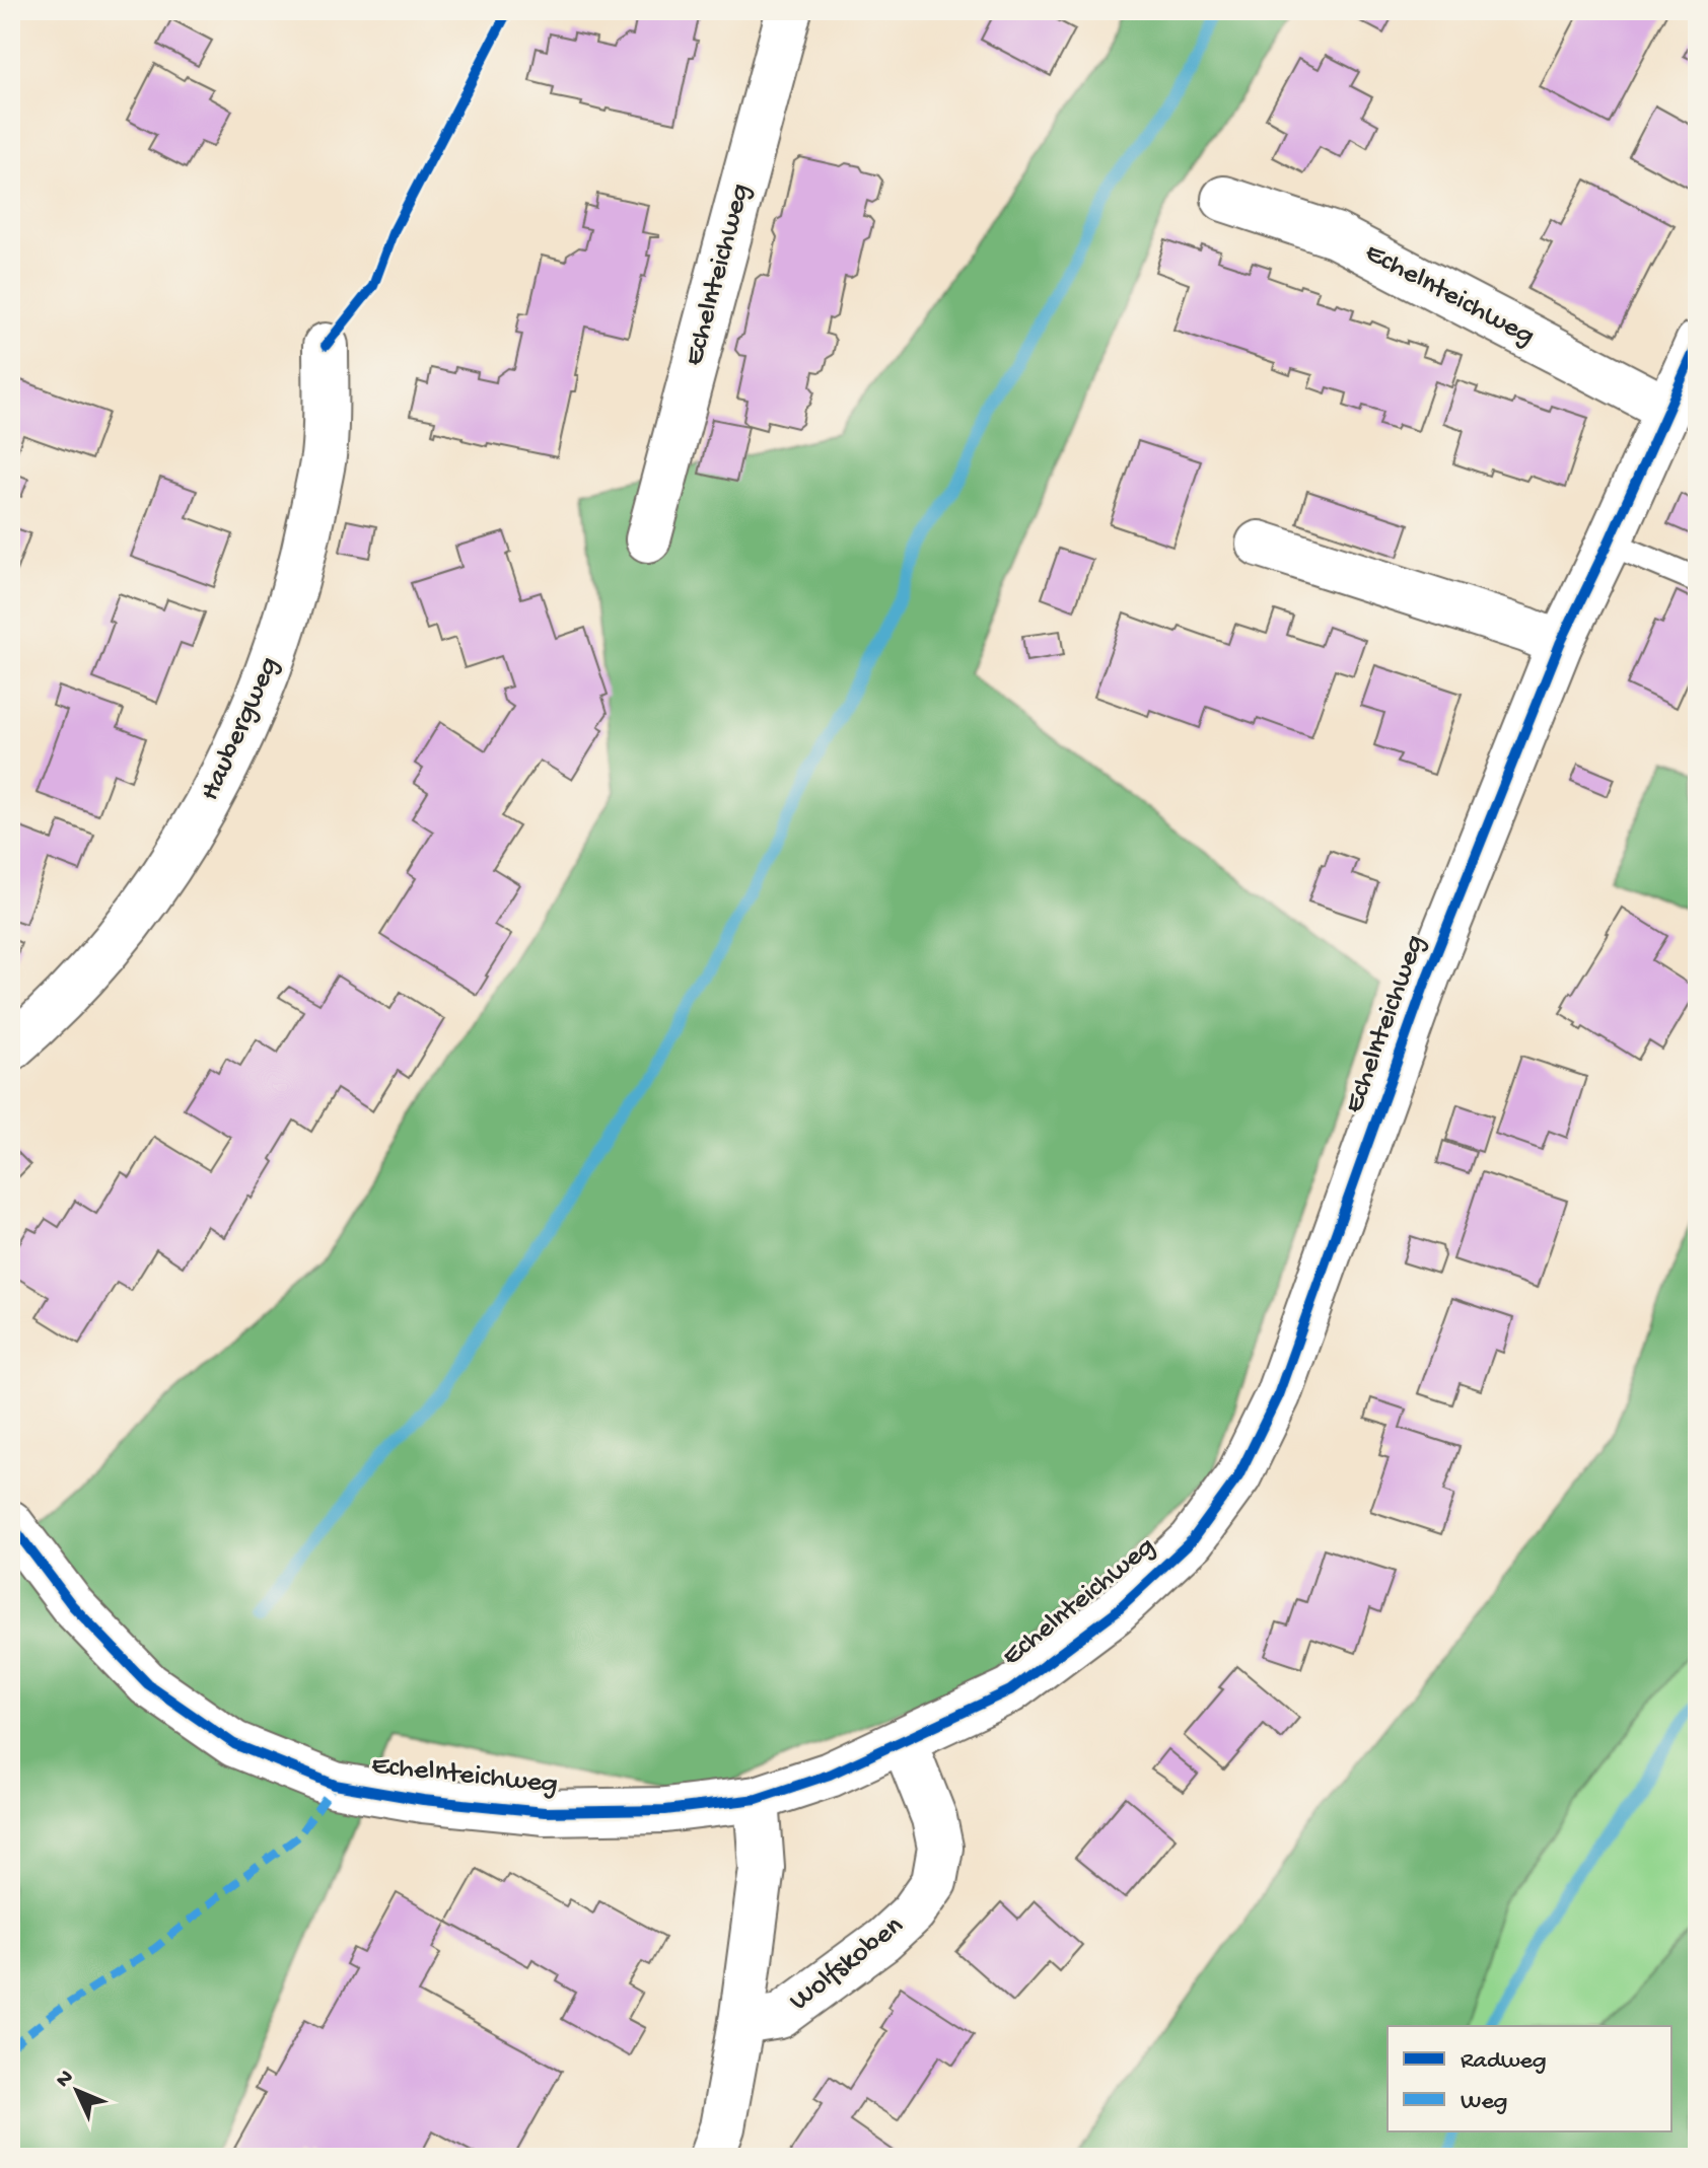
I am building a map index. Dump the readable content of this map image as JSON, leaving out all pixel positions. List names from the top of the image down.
{
  "streets": {
    "street": ["Echelnteichweg", "Haubergweg", "Wolfskoben"]
  },
  "crossings": [
    ["Echelnteichweg", "Wolfskoben"]
  ],
  "legend": ["Radweg", "Weg"],
  "north": "top left"
}
